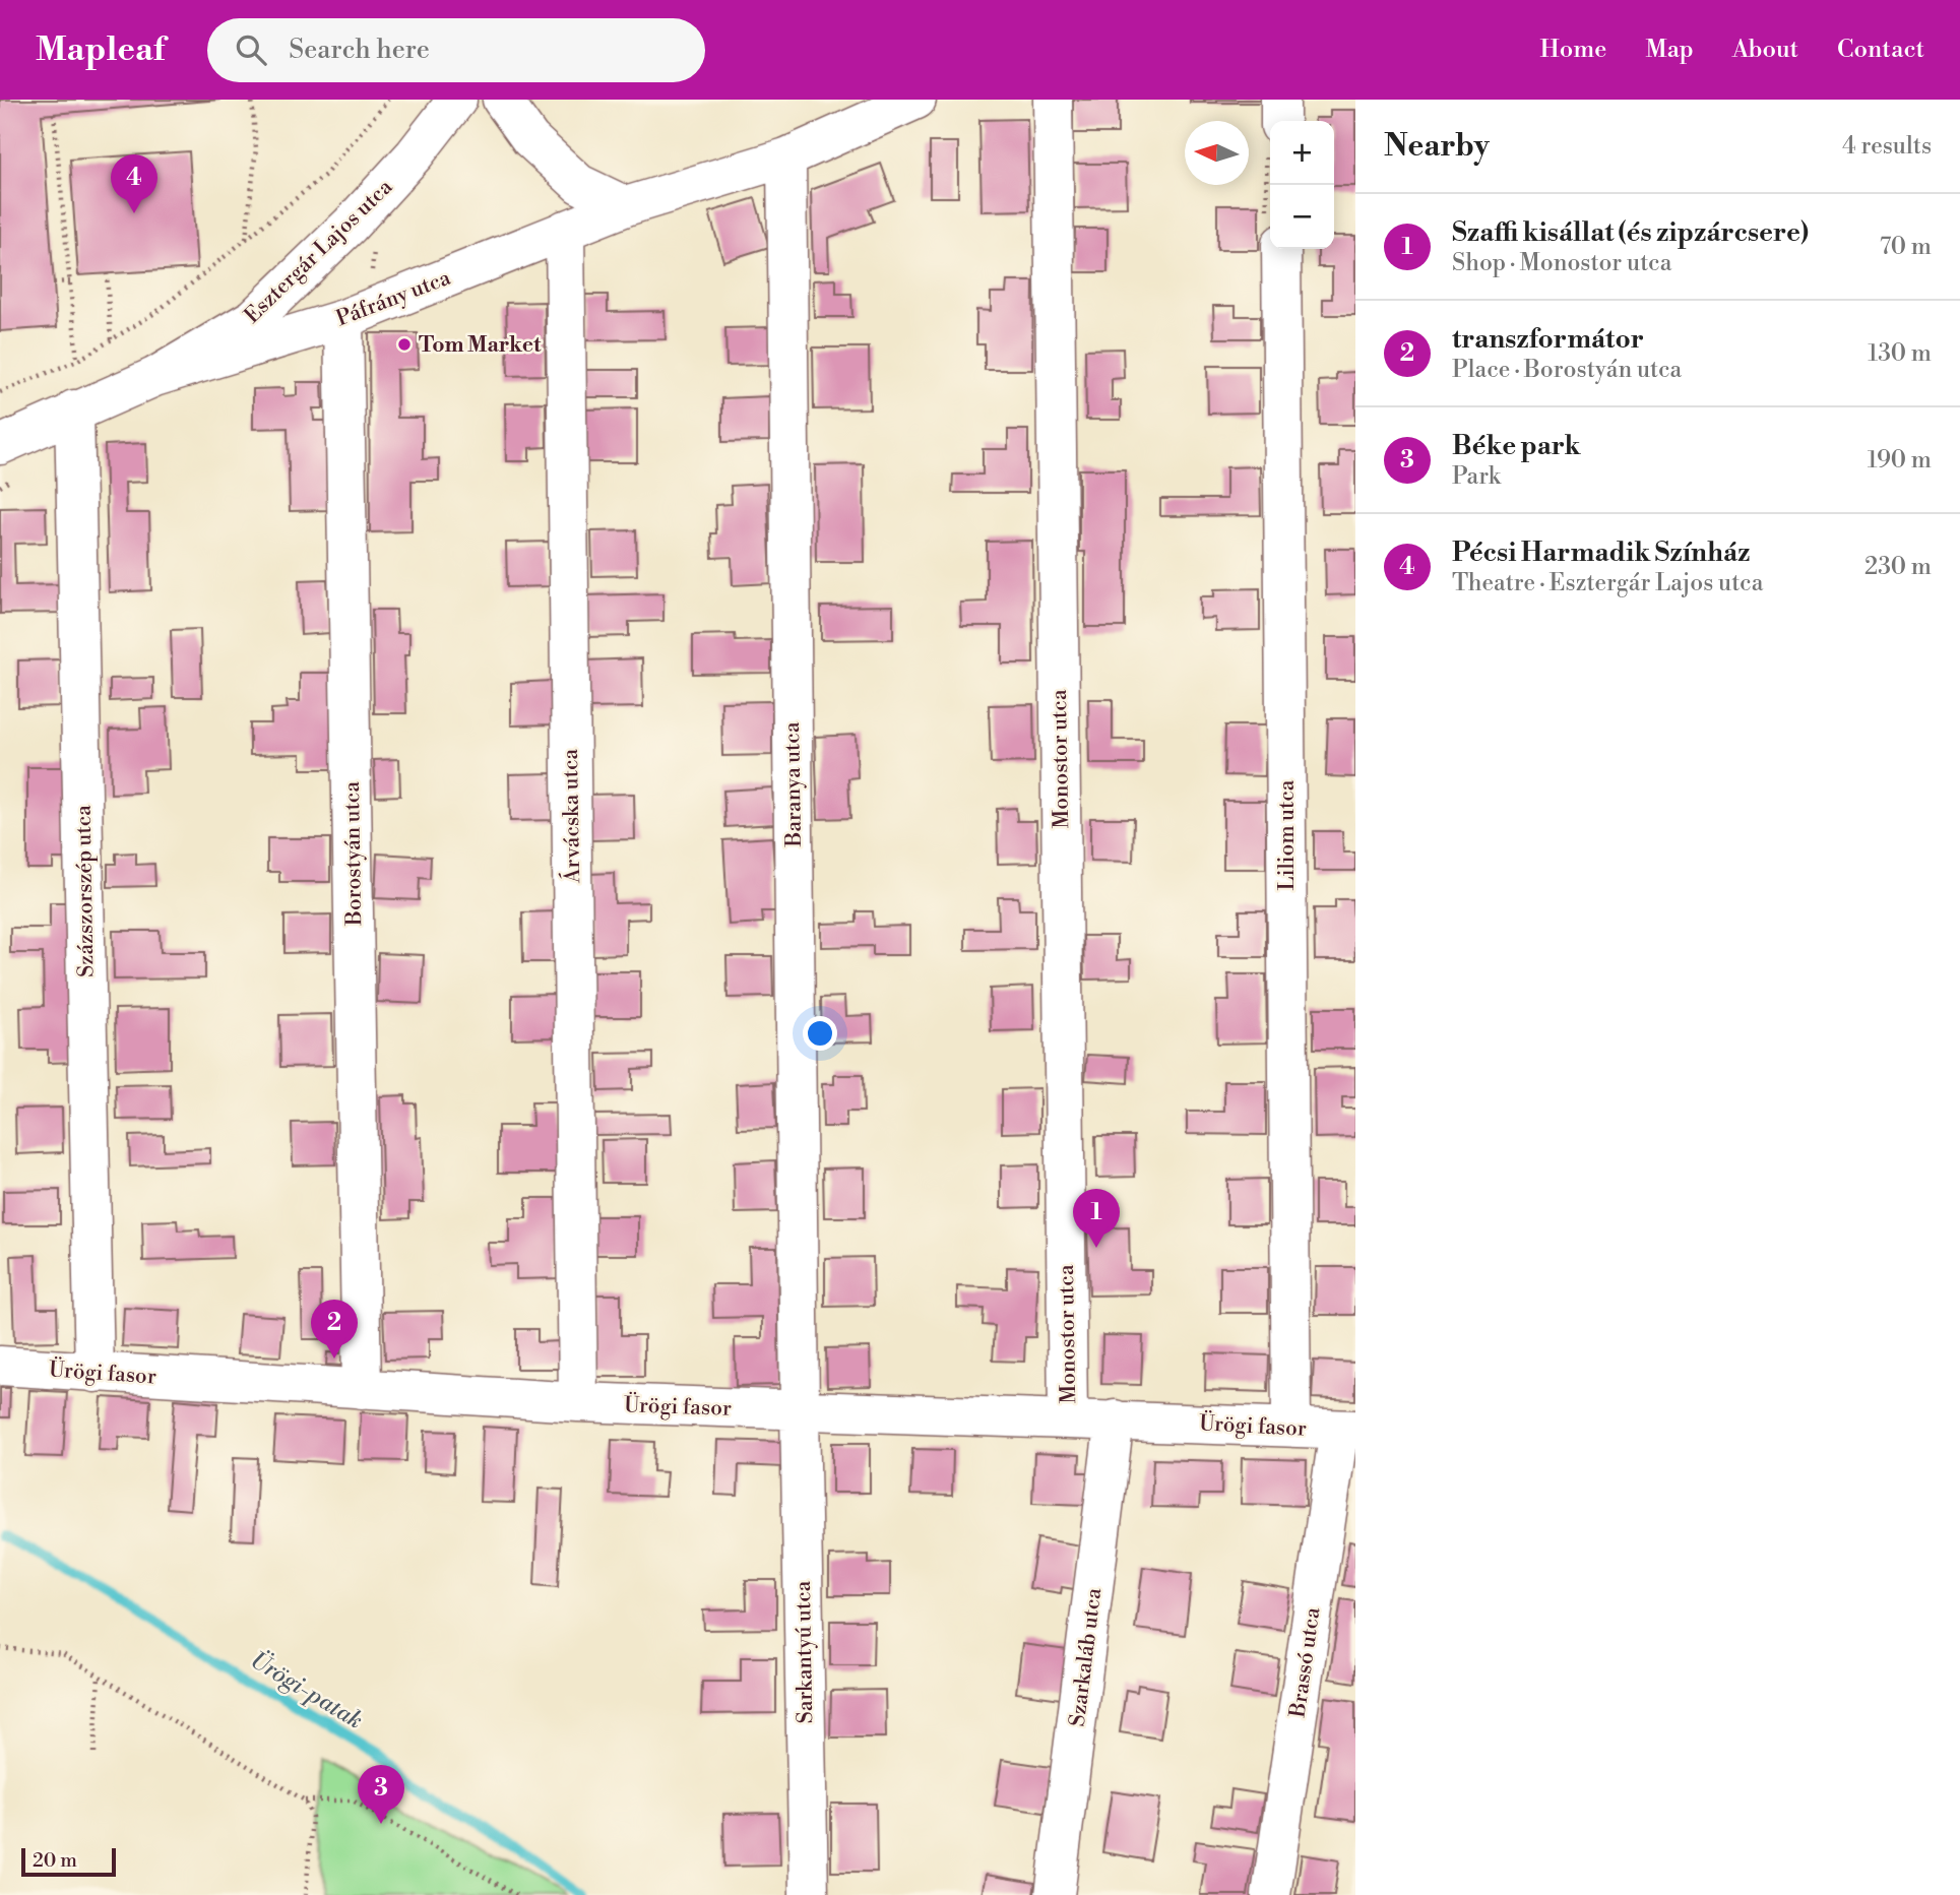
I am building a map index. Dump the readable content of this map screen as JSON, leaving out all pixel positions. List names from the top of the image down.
{
  "streets": {
    "street": [
      "Esztergár Lajos utca",
      "Páfrány utca",
      "Monostor utca",
      "Baranya utca",
      "Árvácska utca",
      "Liliom utca",
      "Borostyán utca",
      "Százszorszép utca",
      "Ürögi fasor",
      "Sarkantyú utca",
      "Szarkaláb utca",
      "Brassó utca"
    ]
  },
  "crossings": [
    ["Esztergár Lajos utca", "Páfrány utca"],
    ["Esztergár Lajos utca", "Százszorszép utca"],
    ["Páfrány utca", "Baranya utca"],
    ["Páfrány utca", "Árvácska utca"],
    ["Páfrány utca", "Borostyán utca"],
    ["Monostor utca", "Ürögi fasor"],
    ["Baranya utca", "Ürögi fasor"],
    ["Baranya utca", "Sarkantyú utca"],
    ["Árvácska utca", "Ürögi fasor"],
    ["Liliom utca", "Ürögi fasor"],
    ["Borostyán utca", "Ürögi fasor"],
    ["Százszorszép utca", "Ürögi fasor"],
    ["Ürögi fasor", "Sarkantyú utca"],
    ["Ürögi fasor", "Szarkaláb utca"],
    ["Ürögi fasor", "Brassó utca"]
  ],
  "water": ["Ürögi-patak"],
  "places": ["Tom Market"],
  "scale_bar": "20 m",
  "north": "left",
  "page": {
    "header": "Mapleaf",
    "search": "Search here",
    "nav": [
      "Home",
      "Map",
      "About",
      "Contact"
    ],
    "heading": ["Nearby", "4 results"],
    "map_buttons": ["+", "−"],
    "pins": [
      "4",
      "1",
      "2",
      "3"
    ],
    "list": [
      {
        "mark": "1",
        "name": "Szaffi kisállat (és zipzárcsere)",
        "note": "Shop · Monostor utca",
        "value": "70 m"
      },
      {
        "mark": "2",
        "name": "transzformátor",
        "note": "Place · Borostyán utca",
        "value": "130 m"
      },
      {
        "mark": "3",
        "name": "Béke park",
        "note": "Park",
        "value": "190 m"
      },
      {
        "mark": "4",
        "name": "Pécsi Harmadik Színház",
        "note": "Theatre · Esztergár Lajos utca",
        "value": "230 m"
      }
    ],
    "scale": "20 m"
  }
}
